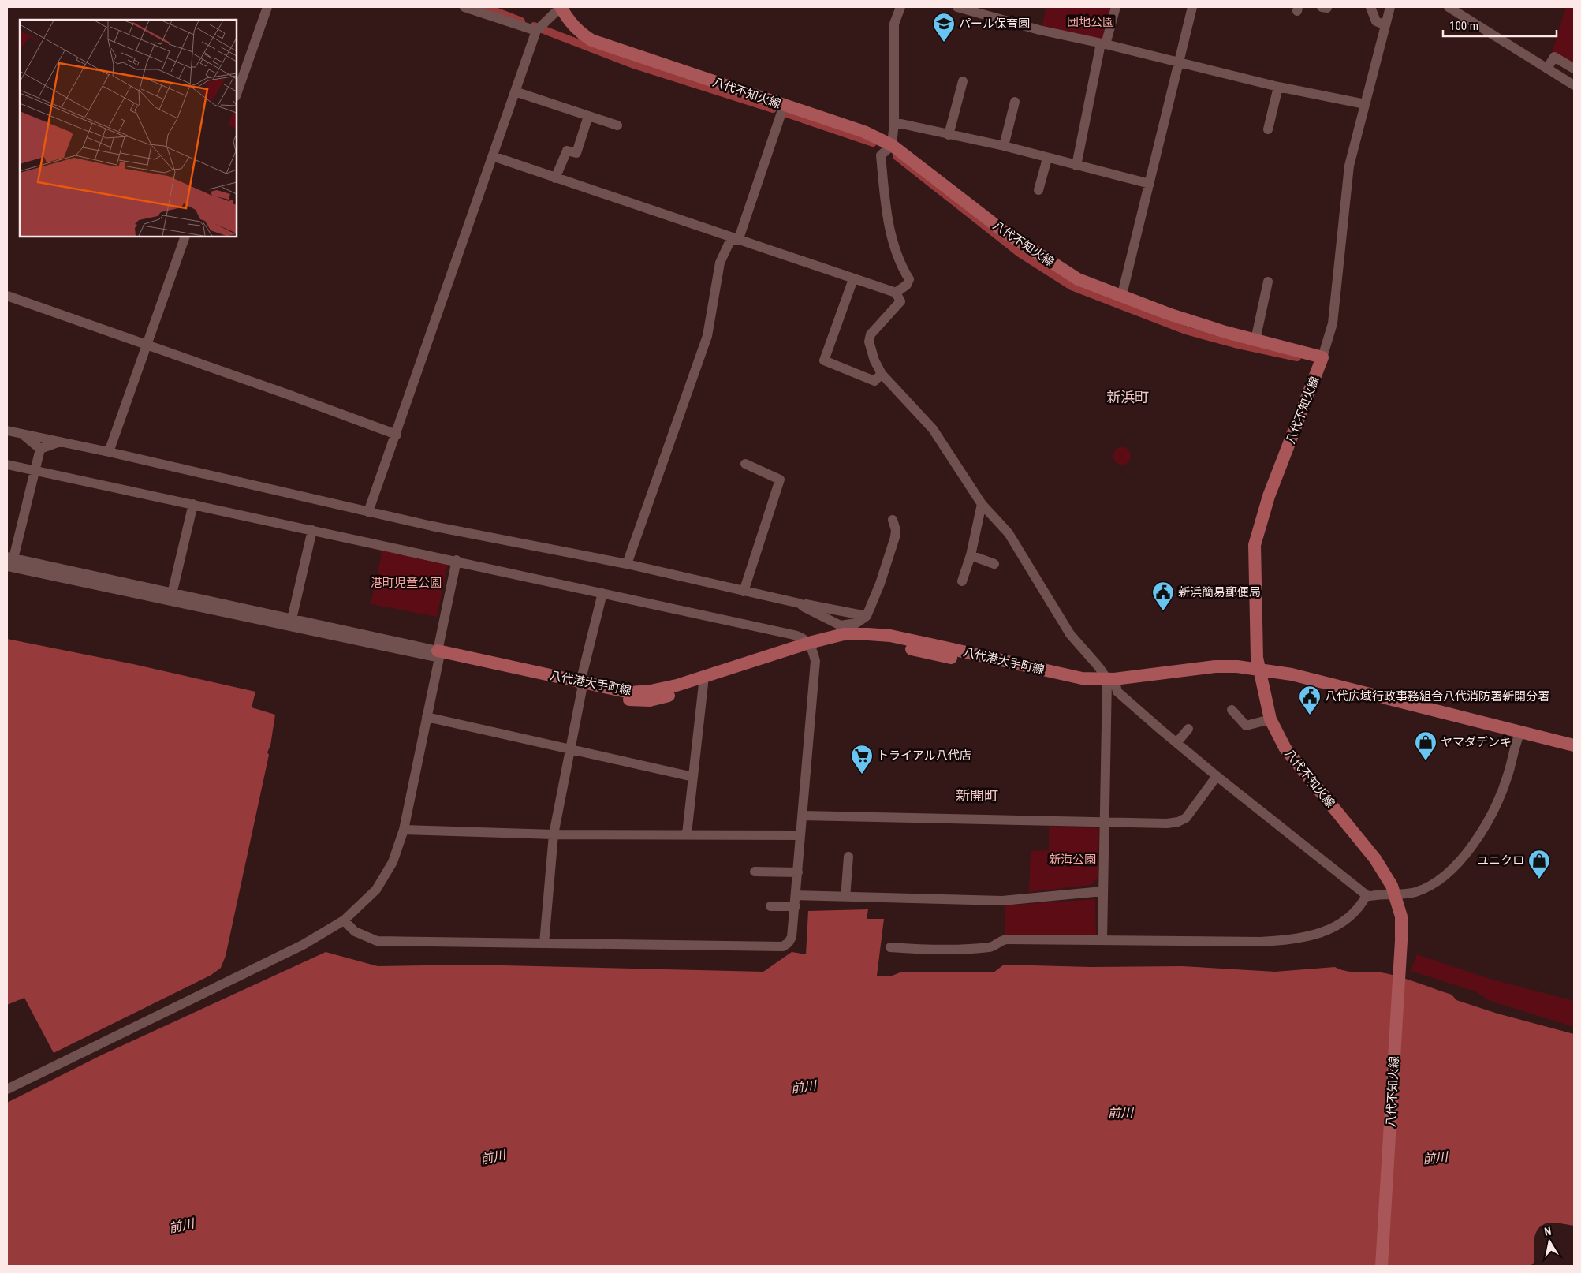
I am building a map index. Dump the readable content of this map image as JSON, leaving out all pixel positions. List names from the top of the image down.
{
  "streets": {
    "main road": ["八代不知火線", "八代港大手町線"]
  },
  "crossings": [
    ["八代不知火線", "八代港大手町線"]
  ],
  "districts": ["新浜町", "新開町"],
  "water": ["前川"],
  "parks": ["団地公園", "港町児童公園", "新海公園"],
  "places": {
    "school or university": ["パール保育園"],
    "public building": ["新浜簡易郵便局", "八代広域行政事務組合八代消防署新開分署"],
    "shop": ["ヤマダデンキ", "ユニクロ"],
    "supermarket": ["トライアル八代店"]
  },
  "scale_bar": "100 m",
  "north": "top"
}
